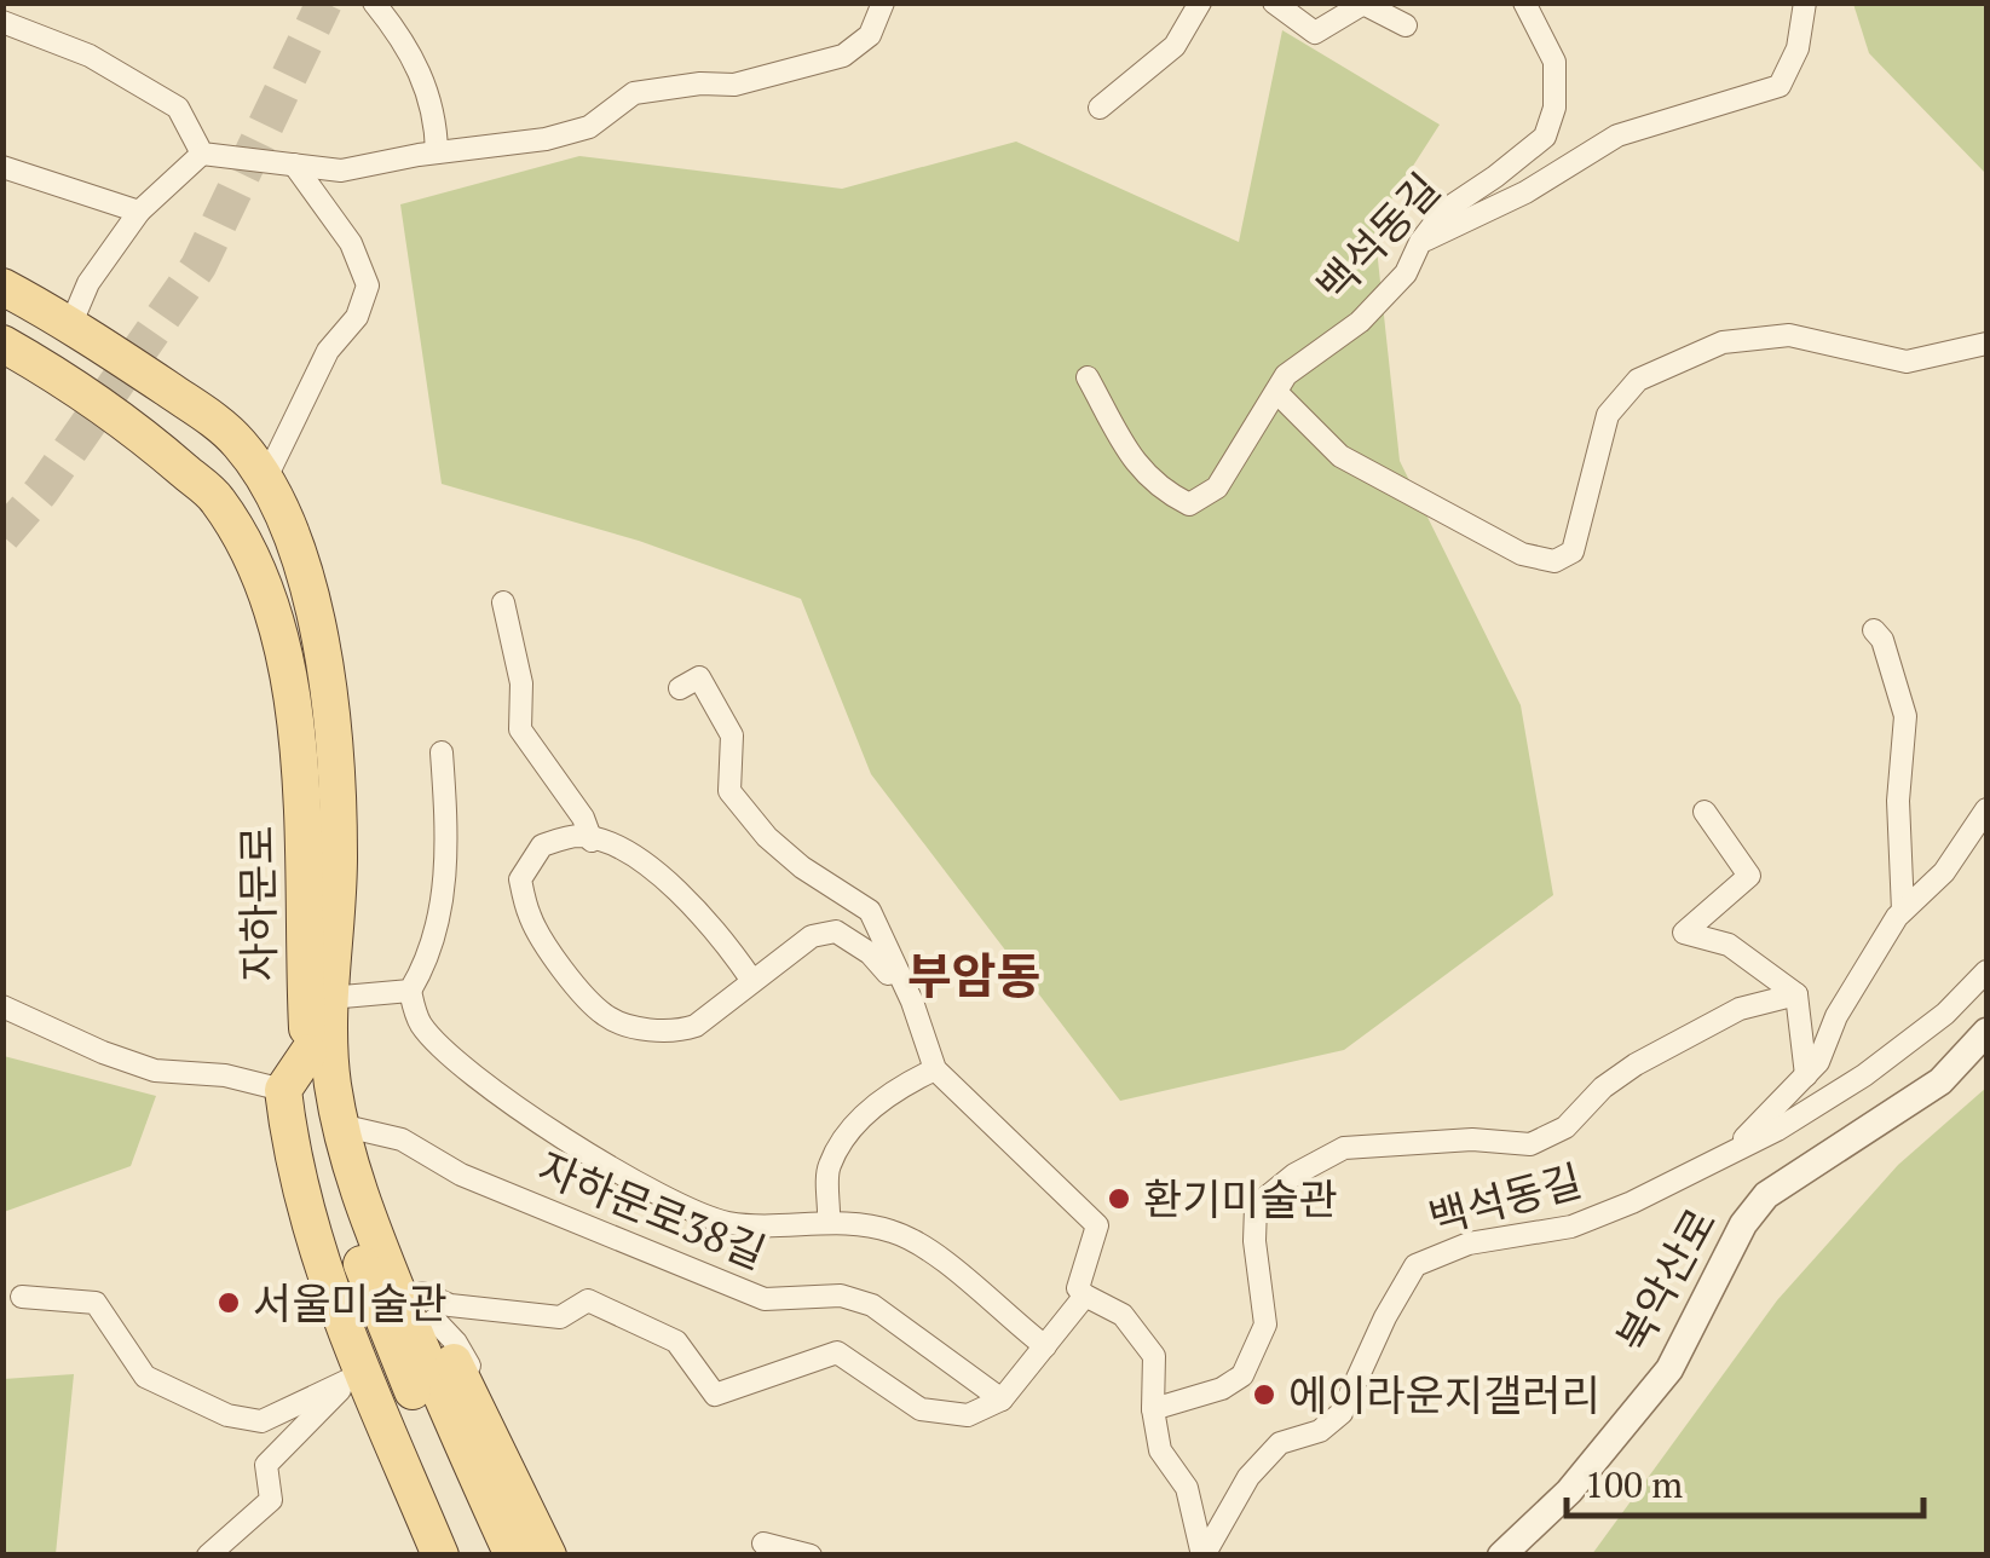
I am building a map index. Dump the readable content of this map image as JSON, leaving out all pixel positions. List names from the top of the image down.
{
  "streets": {
    "main road": ["자하문로"],
    "street": ["백석동길", "자하문로38길", "북악산로"]
  },
  "crossings": [
    ["자하문로", "자하문로38길"]
  ],
  "districts": ["부암동"],
  "places": ["환기미술관", "서울미술관", "에이라운지갤러리"],
  "scale_bar": "100 m"
}
